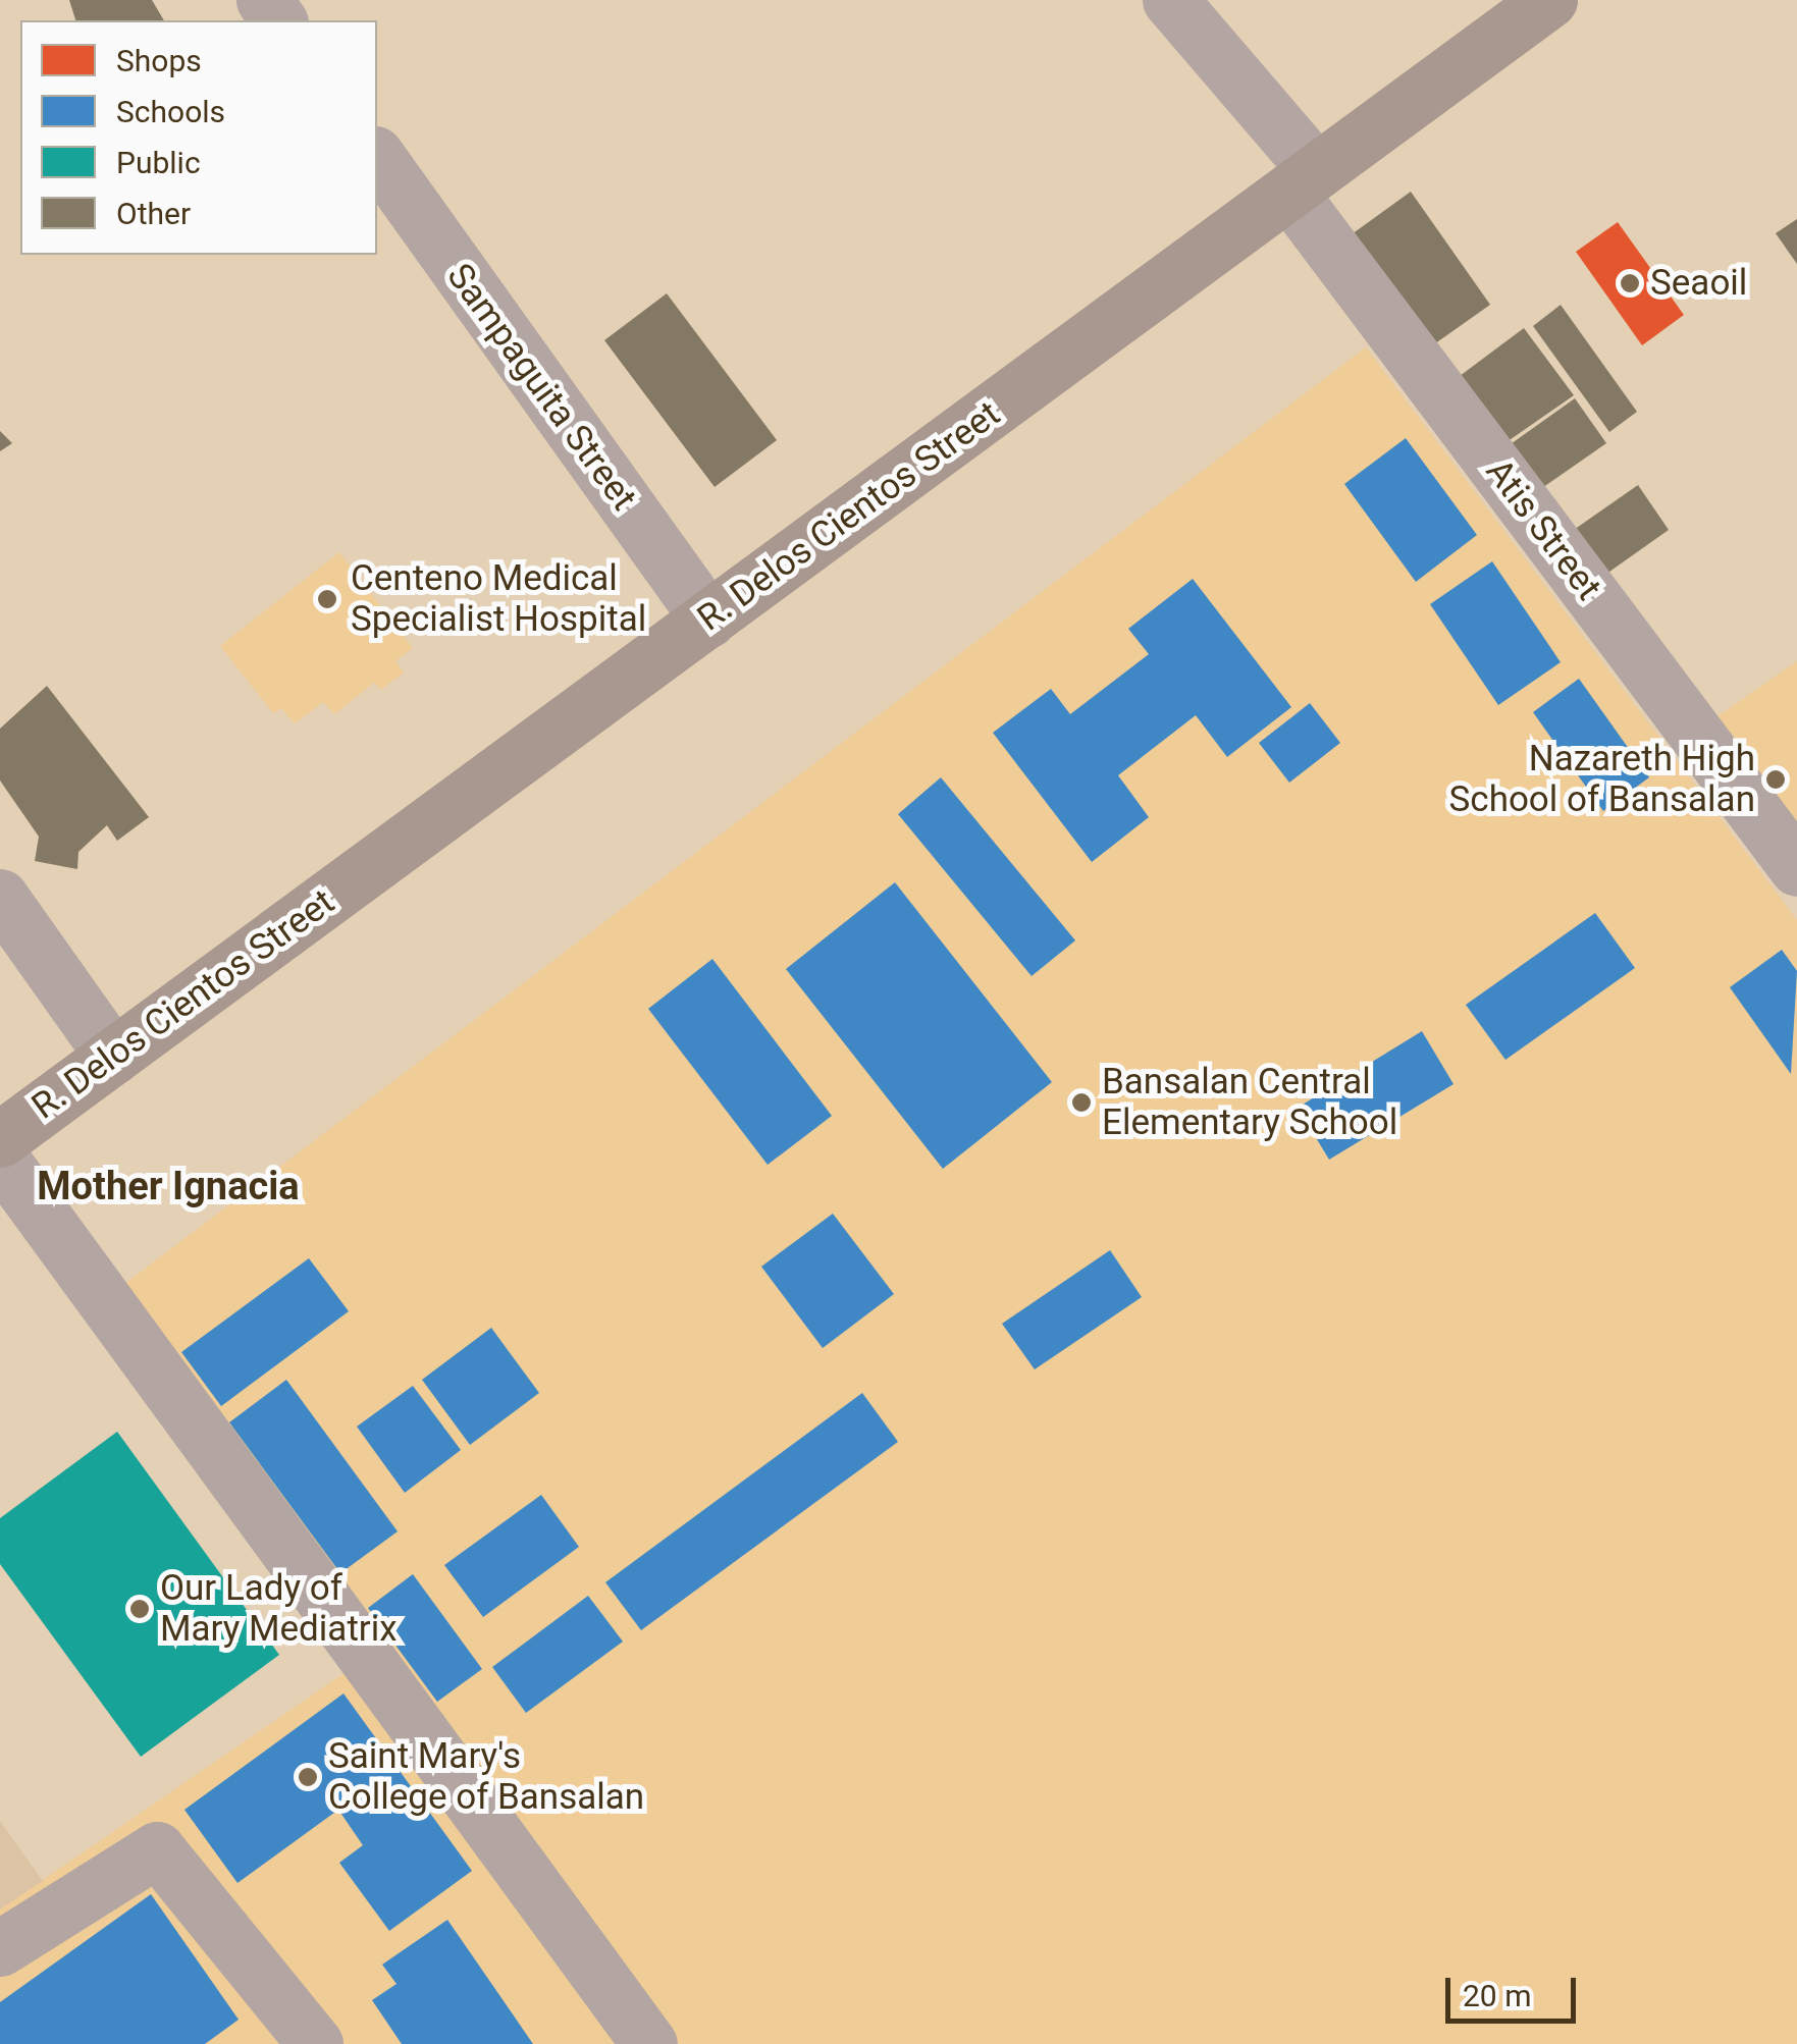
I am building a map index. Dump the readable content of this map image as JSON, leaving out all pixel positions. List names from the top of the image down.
{
  "streets": {
    "highway": ["R. Delos Cientos Street"],
    "street": ["Sampaguita Street", "Atis Street"]
  },
  "crossings": [
    ["Sampaguita Street", "R. Delos Cientos Street"],
    ["R. Delos Cientos Street", "Atis Street"]
  ],
  "districts": ["Mother Ignacia"],
  "places": [
    "Seaoil",
    "Centeno Medical Specialist Hospital",
    "Nazareth High School of Bansalan",
    "Bansalan Central Elementary School",
    "Our Lady of Mary Mediatrix",
    "Saint Mary's College of Bansalan"
  ],
  "legend": [
    "Shops",
    "Schools",
    "Public",
    "Other"
  ],
  "scale_bar": "20 m"
}
